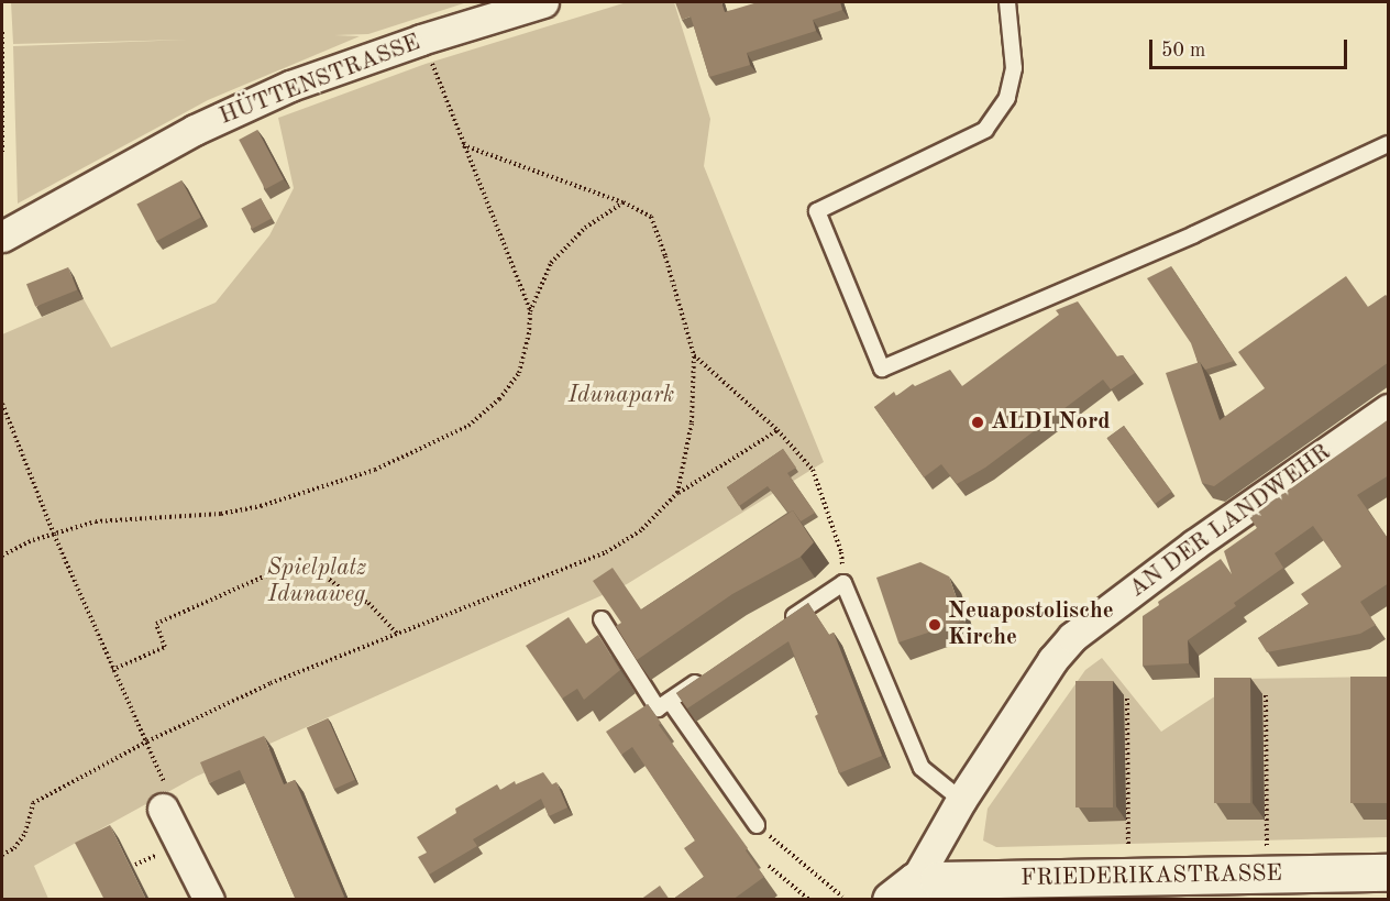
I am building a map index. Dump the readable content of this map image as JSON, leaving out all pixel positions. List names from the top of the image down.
{
  "streets": {
    "street": ["HÜTTENSTRASSE", "AN DER LANDWEHR", "FRIEDERIKASTRASSE"]
  },
  "crossings": [
    ["AN DER LANDWEHR", "FRIEDERIKASTRASSE"]
  ],
  "parks": ["Idunapark", "Spielplatz Idunaweg"],
  "places": ["ALDI Nord", "Neuapostolische Kirche"],
  "scale_bar": "50 m"
}
